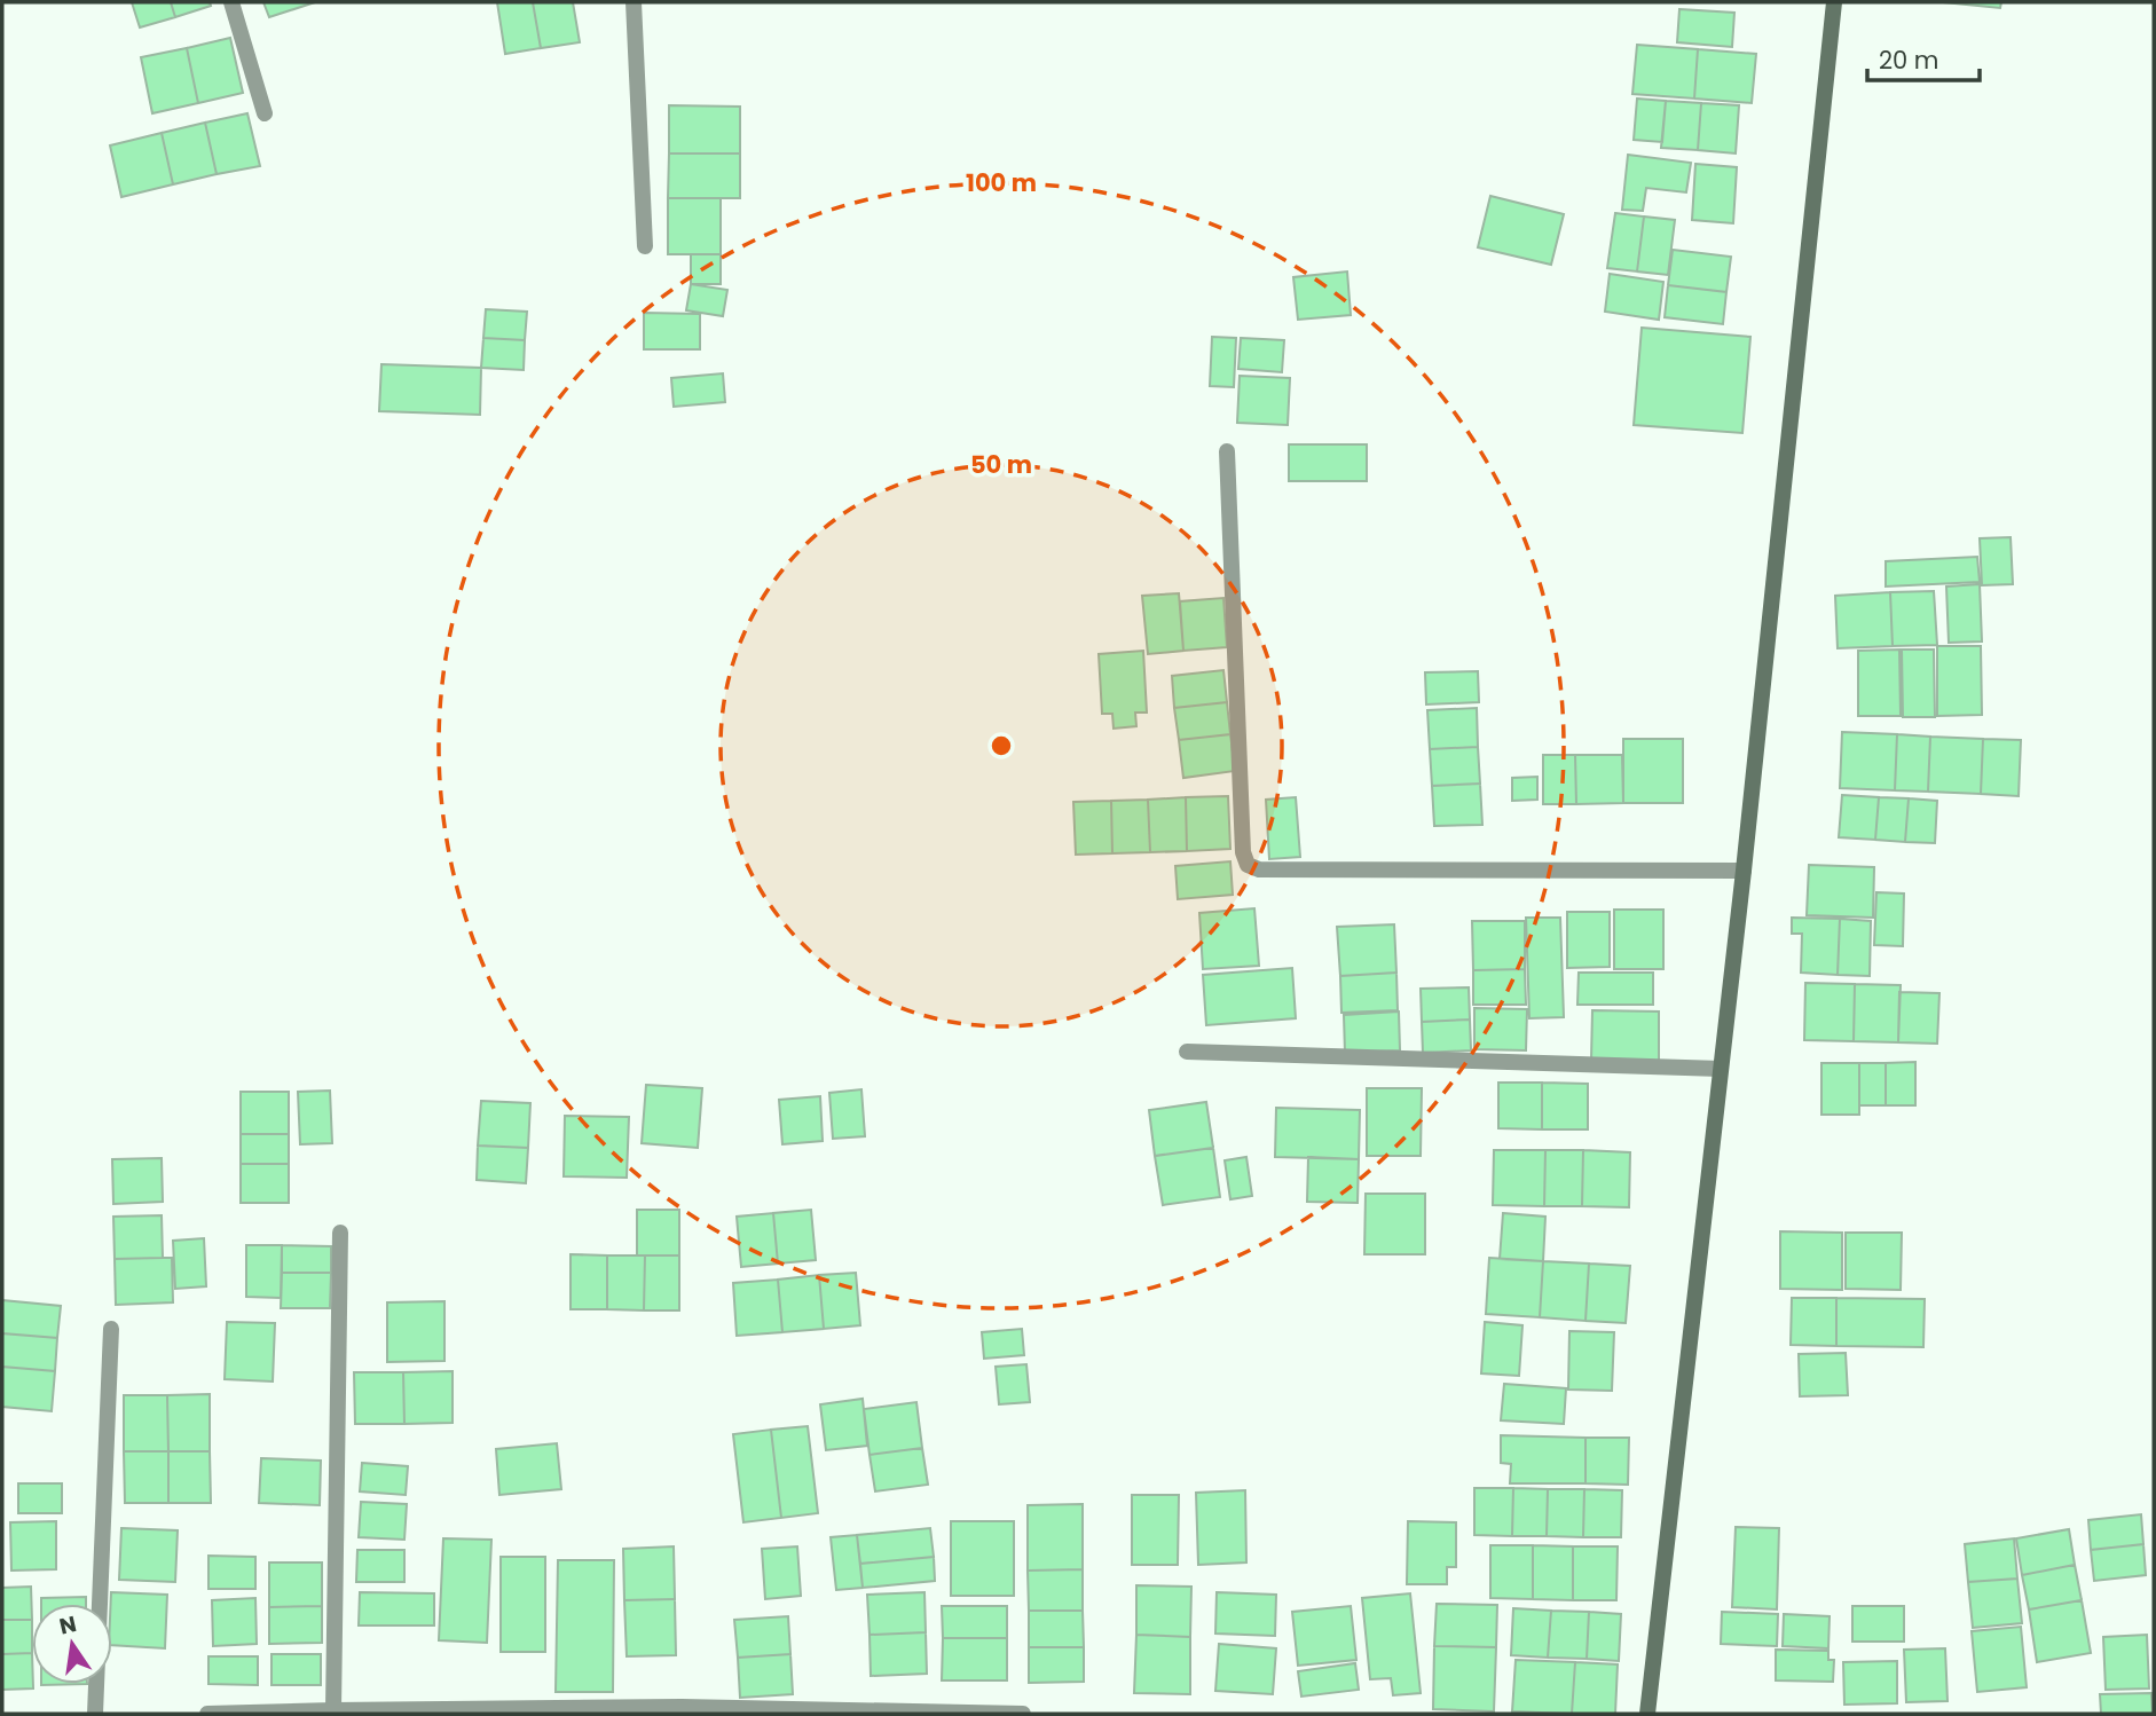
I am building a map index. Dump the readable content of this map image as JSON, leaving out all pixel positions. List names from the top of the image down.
{
  "scale_bar": "20 m",
  "north": "top",
  "rings": ["100 m", "50 m"]
}
